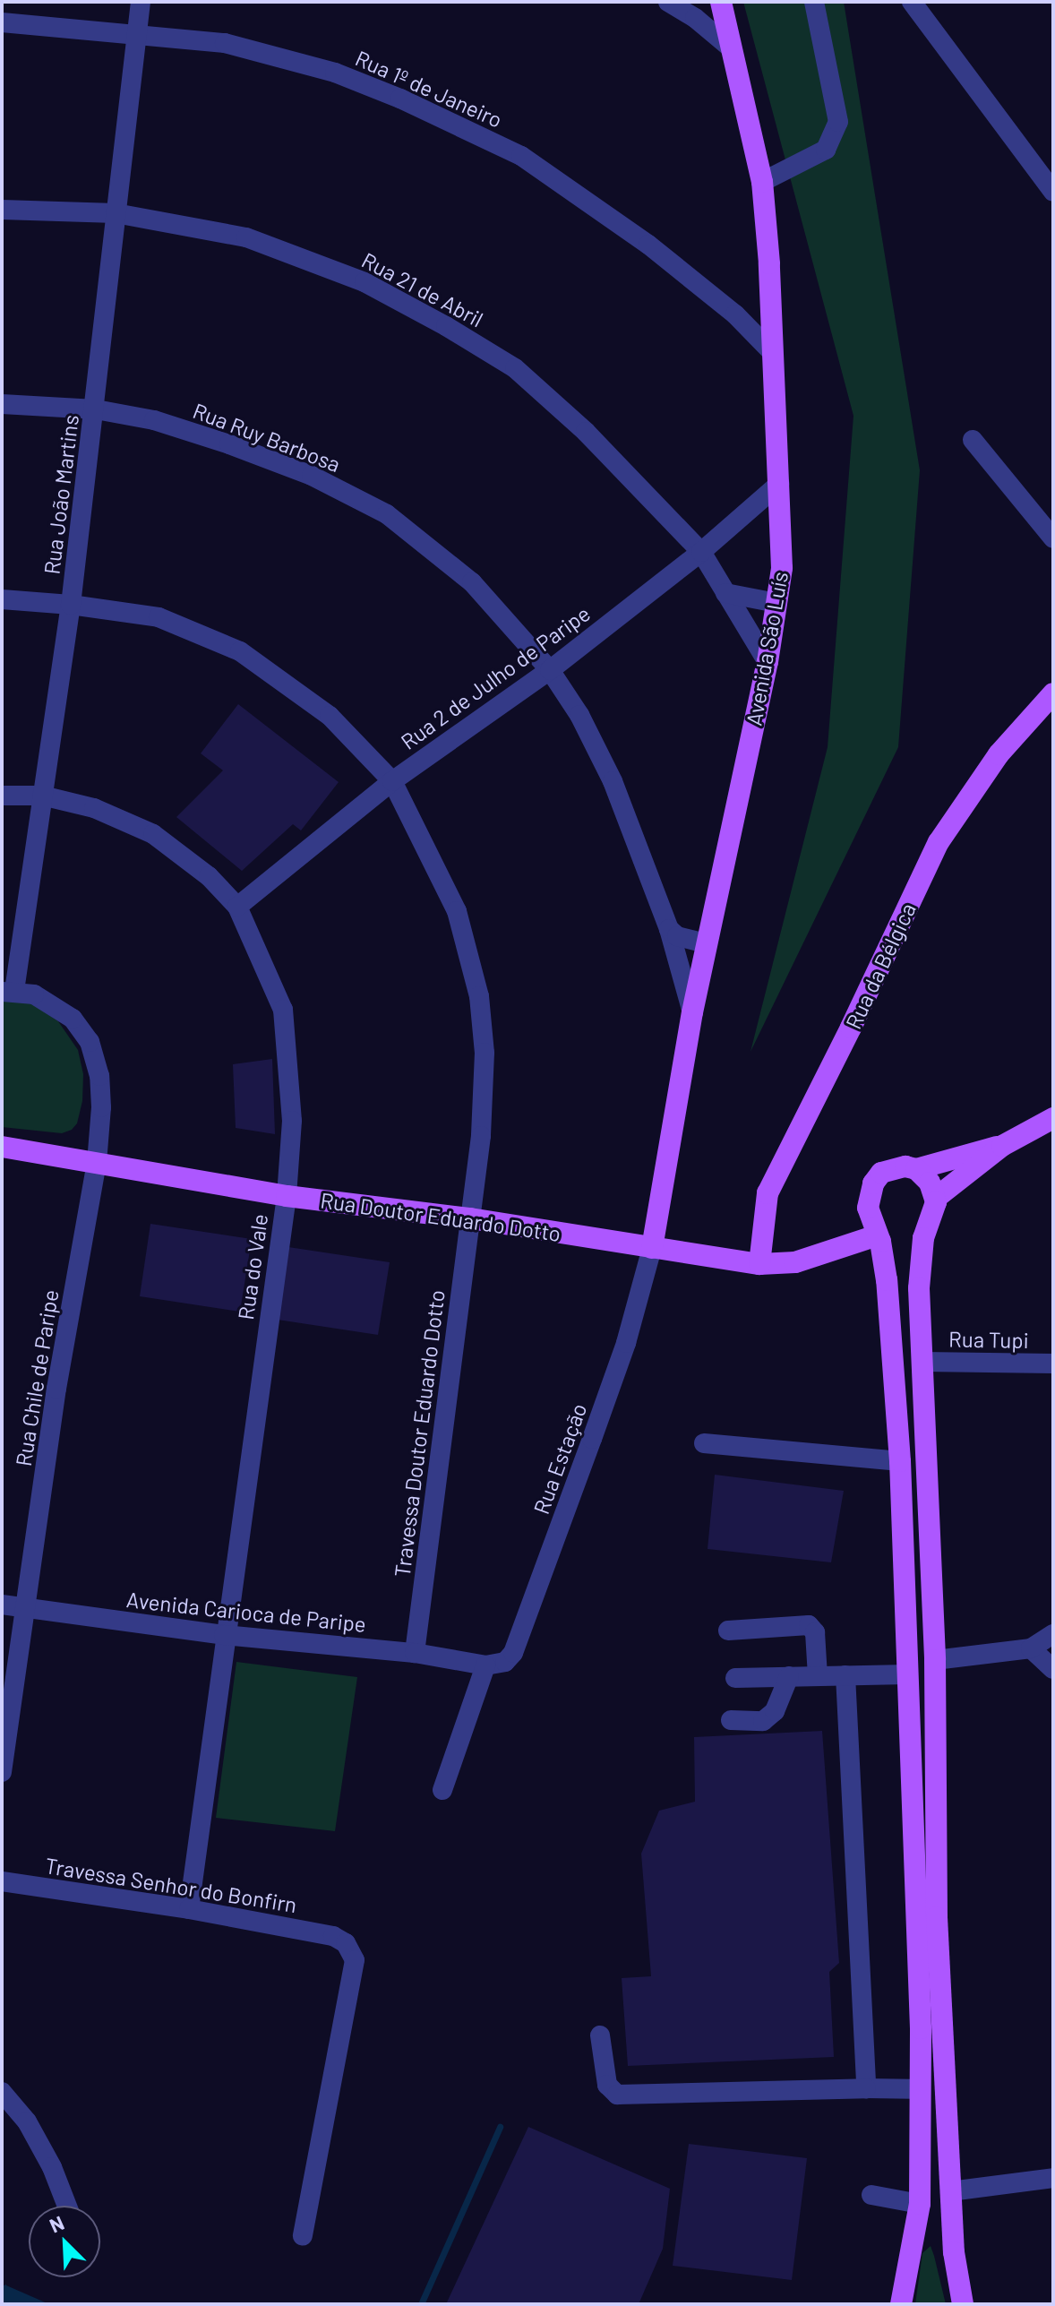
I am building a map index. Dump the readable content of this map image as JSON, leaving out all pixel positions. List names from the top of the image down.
{
  "streets": {
    "main road": ["Avenida São Luís", "Rua da Bélgica", "Rua Doutor Eduardo Dotto"],
    "street": [
      "Rua 1º de Janeiro",
      "Rua 21 de Abril",
      "Rua Ruy Barbosa",
      "Rua João Martins",
      "Rua 2 de Julho de Paripe",
      "Rua do Vale",
      "Rua Tupi",
      "Rua Chile de Paripe",
      "Travessa Doutor Eduardo Dotto",
      "Rua Estação",
      "Avenida Carioca de Paripe",
      "Travessa Senhor do Bonfirn"
    ]
  },
  "crossings": [
    ["Rua 1º de Janeiro", "Rua João Martins"],
    ["Rua 1º de Janeiro", "Avenida São Luís"],
    ["Rua 21 de Abril", "Rua João Martins"],
    ["Rua 21 de Abril", "Avenida São Luís"],
    ["Rua 21 de Abril", "Rua 2 de Julho de Paripe"],
    ["Rua Ruy Barbosa", "Rua João Martins"],
    ["Rua Ruy Barbosa", "Avenida São Luís"],
    ["Rua Ruy Barbosa", "Rua 2 de Julho de Paripe"],
    ["Rua João Martins", "Rua do Vale"],
    ["Rua João Martins", "Rua Chile de Paripe"],
    ["Rua João Martins", "Travessa Doutor Eduardo Dotto"],
    ["Avenida São Luís", "Rua 2 de Julho de Paripe"],
    ["Avenida São Luís", "Rua Doutor Eduardo Dotto"],
    ["Avenida São Luís", "Rua Estação"],
    ["Rua 2 de Julho de Paripe", "Rua do Vale"],
    ["Rua 2 de Julho de Paripe", "Travessa Doutor Eduardo Dotto"],
    ["Rua da Bélgica", "Rua Doutor Eduardo Dotto"],
    ["Rua Doutor Eduardo Dotto", "Rua do Vale"],
    ["Rua Doutor Eduardo Dotto", "Rua Chile de Paripe"],
    ["Rua Doutor Eduardo Dotto", "Travessa Doutor Eduardo Dotto"],
    ["Rua Doutor Eduardo Dotto", "Rua Estação"],
    ["Rua do Vale", "Avenida Carioca de Paripe"],
    ["Rua do Vale", "Travessa Senhor do Bonfirn"],
    ["Rua Chile de Paripe", "Avenida Carioca de Paripe"],
    ["Travessa Doutor Eduardo Dotto", "Avenida Carioca de Paripe"],
    ["Rua Estação", "Avenida Carioca de Paripe"]
  ],
  "north": "top left"
}
